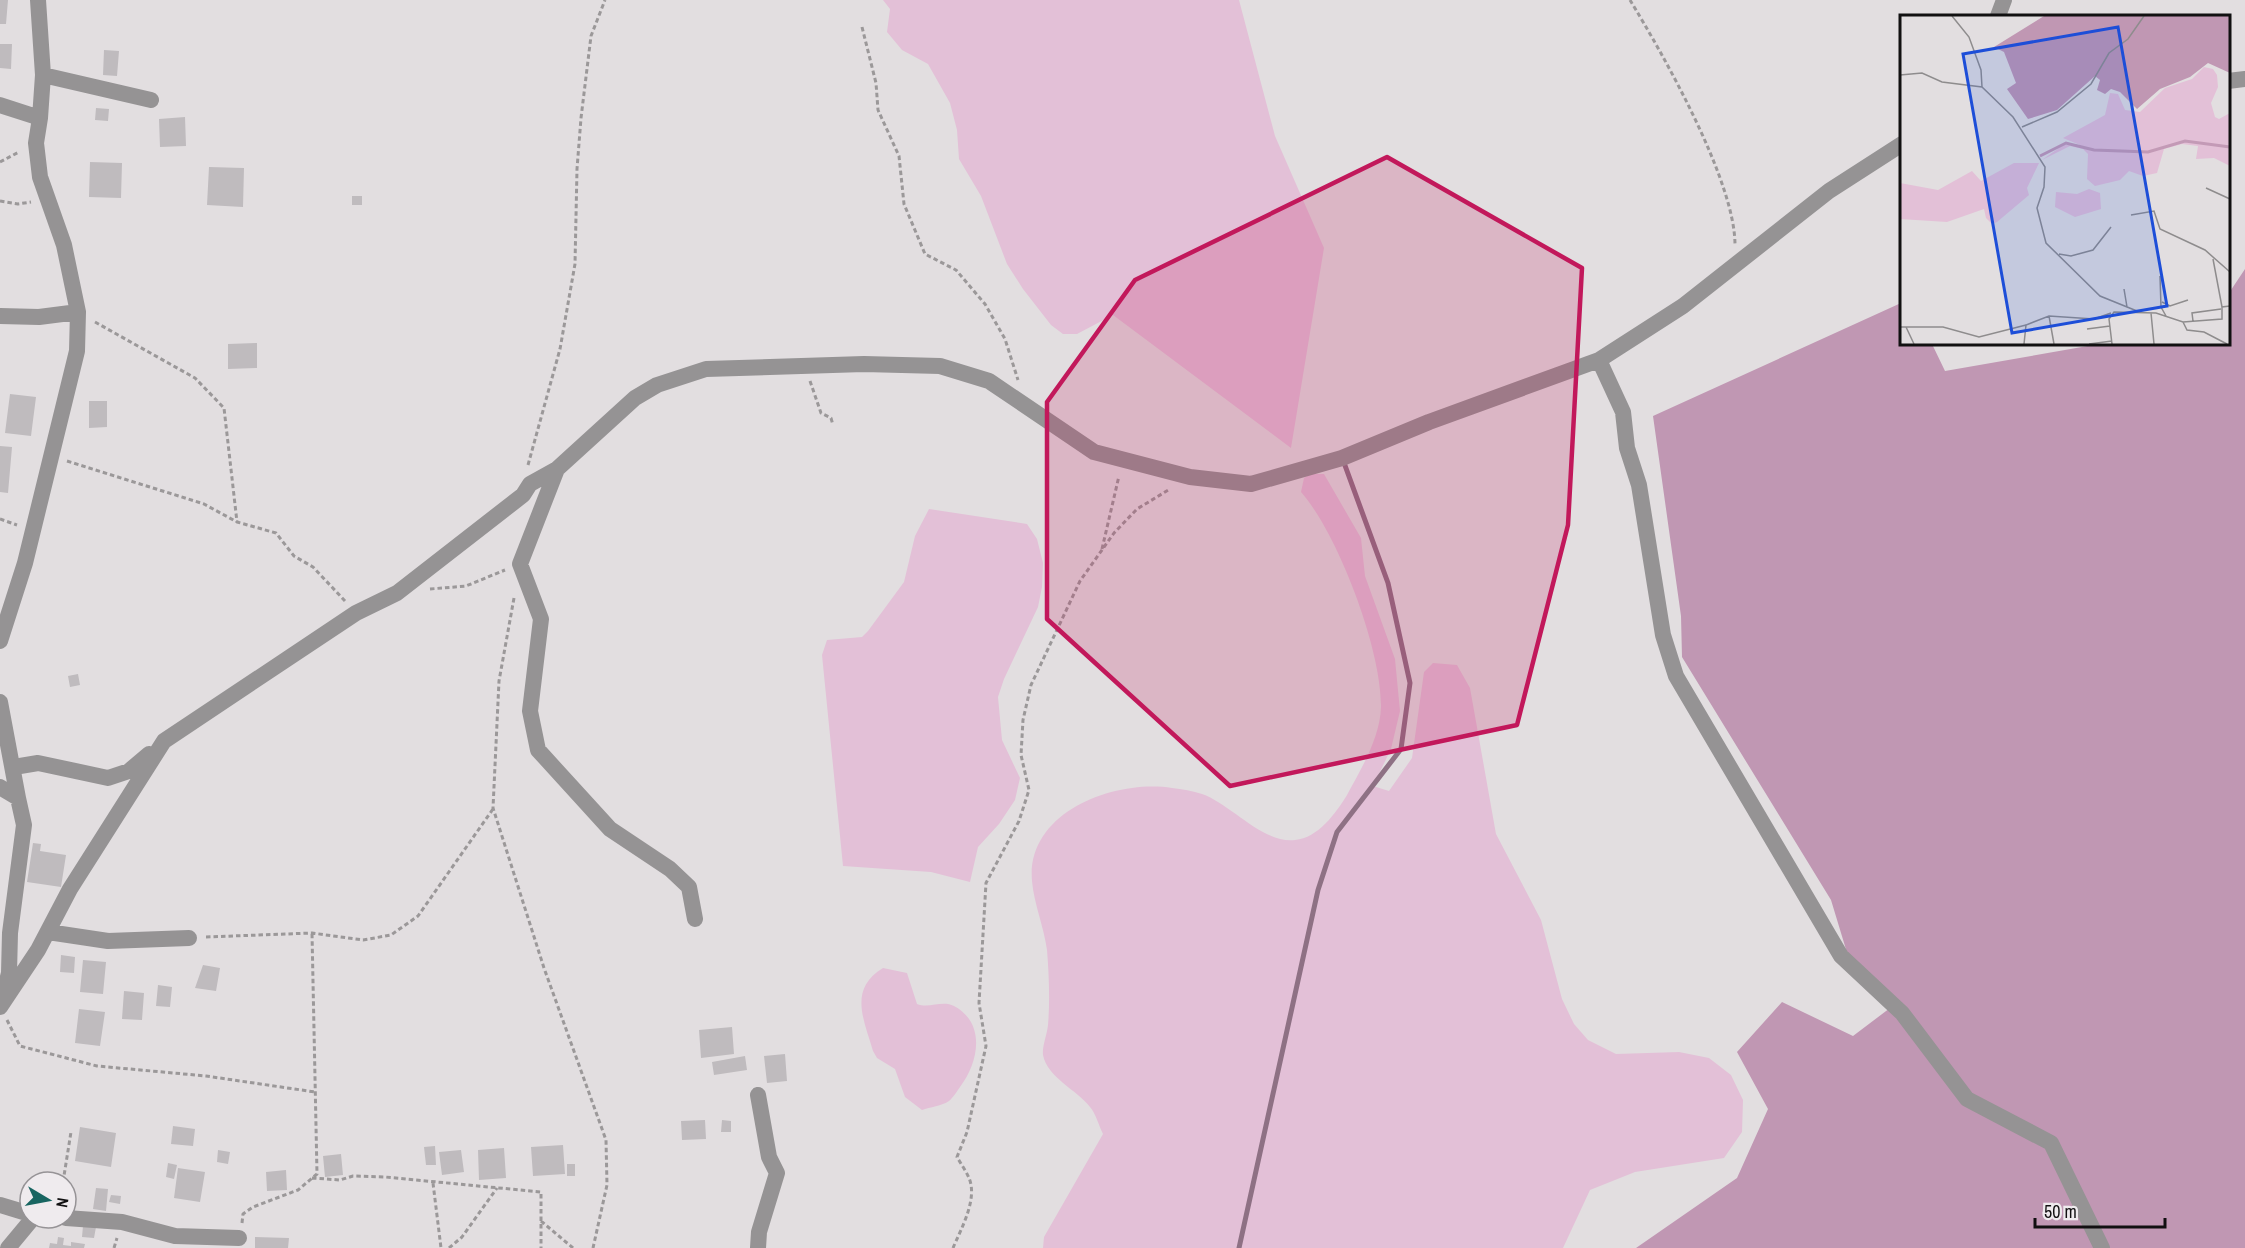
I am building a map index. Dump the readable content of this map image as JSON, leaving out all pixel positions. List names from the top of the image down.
{
  "scale_bar": "50 m",
  "north": "right"
}
